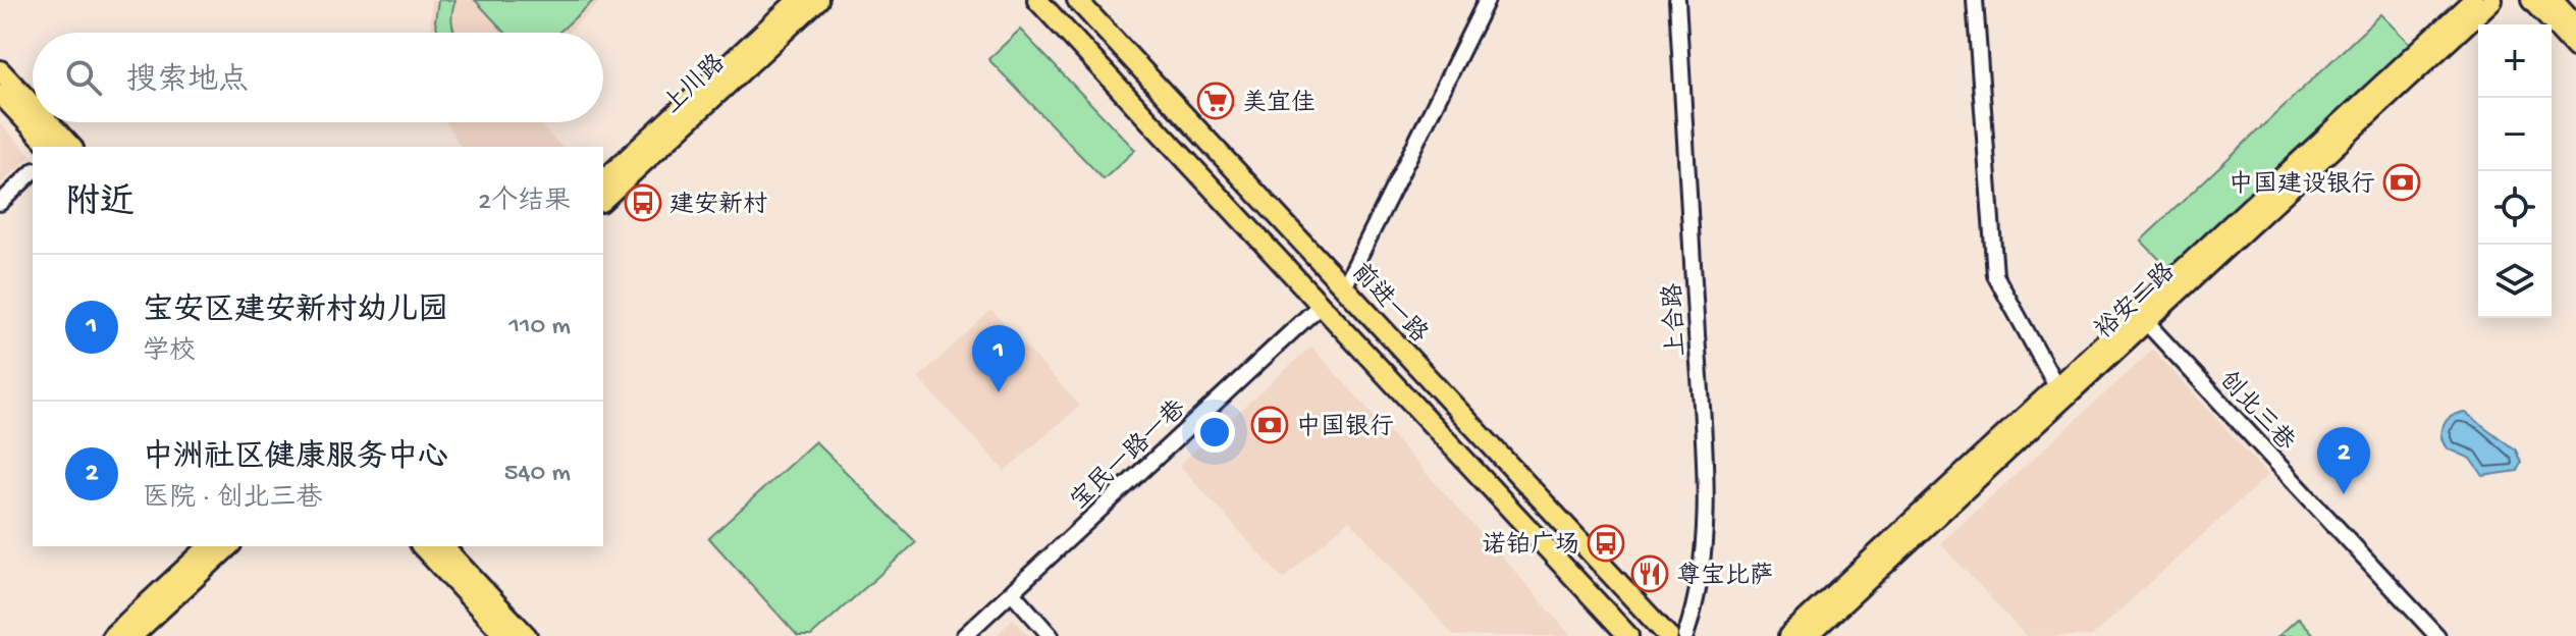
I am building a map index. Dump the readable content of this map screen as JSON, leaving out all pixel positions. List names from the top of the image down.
{
  "streets": {
    "main road": ["上川路", "裕安二路", "前进一路"],
    "street": ["上合路", "创北三巷", "宝民一路一巷"]
  },
  "crossings": [
    ["裕安二路", "创北三巷"]
  ],
  "places": {
    "supermarket": ["美宜佳"],
    "bank": ["中国建设银行", "中国银行"],
    "bus stop": ["建安新村", "诺铂广场"],
    "restaurant": ["尊宝比萨"]
  },
  "page": {
    "map_buttons": ["+", "−"],
    "search": "搜索地点",
    "heading": ["附近", "2个结果"],
    "list": [
      {
        "mark": "1",
        "name": "宝安区建安新村幼儿园",
        "note": "学校",
        "value": "110 m"
      },
      {
        "mark": "2",
        "name": "中洲社区健康服务中心",
        "note": "医院 · 创北三巷",
        "value": "540 m"
      }
    ],
    "pins": ["1", "2"]
  }
}
